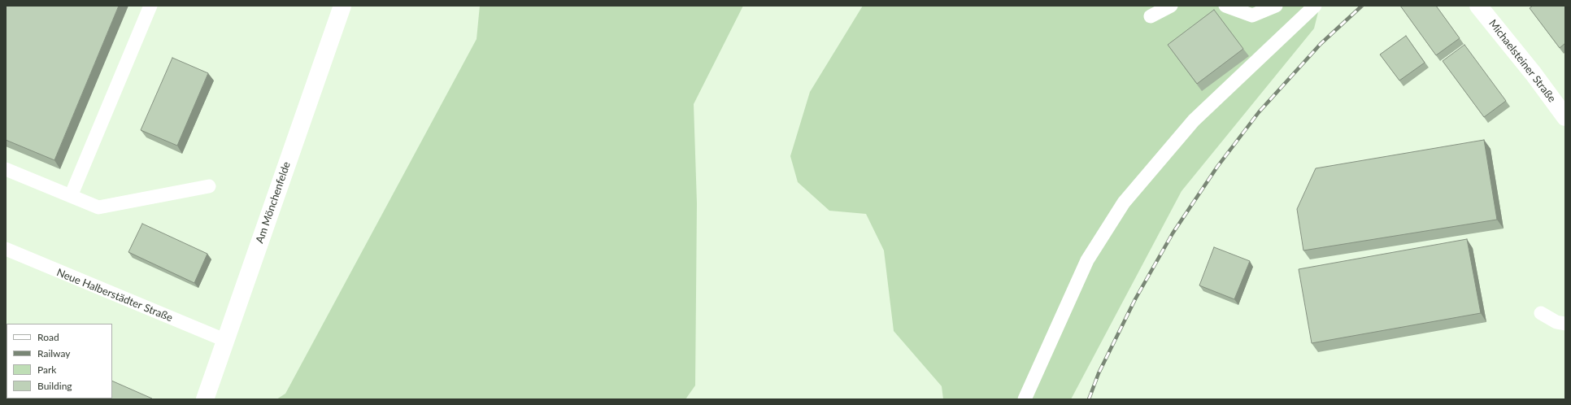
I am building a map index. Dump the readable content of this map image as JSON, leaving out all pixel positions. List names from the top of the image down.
{
  "streets": {
    "street": ["Michaelsteiner Straße", "Am Mönchenfelde"],
    "lane": ["Neue Halberstädter Straße"]
  },
  "crossings": [
    ["Am Mönchenfelde", "Neue Halberstädter Straße"]
  ],
  "legend": [
    "Road",
    "Railway",
    "Park",
    "Building"
  ]
}
